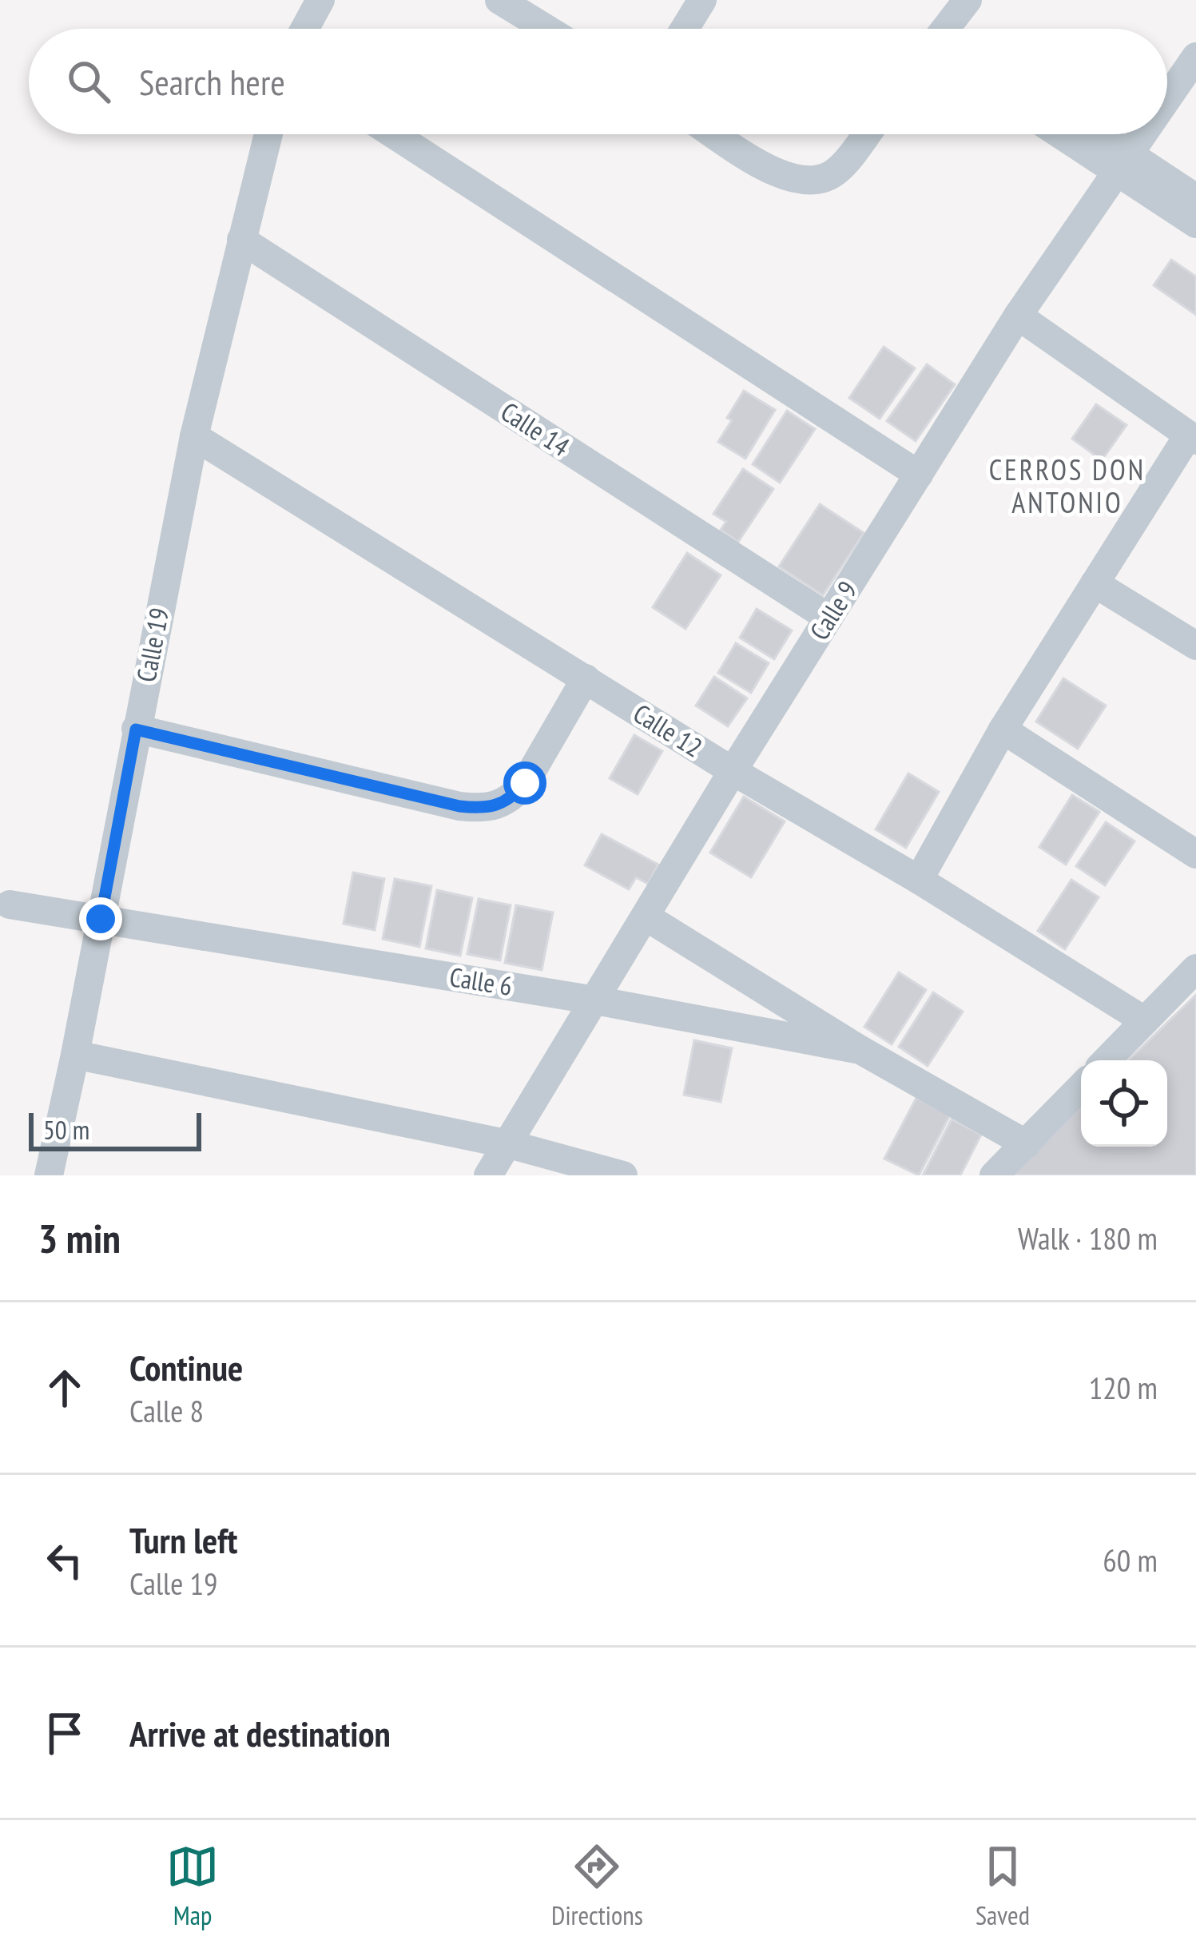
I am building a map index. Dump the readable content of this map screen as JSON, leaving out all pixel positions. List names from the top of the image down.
{
  "streets": {
    "street": [
      "Calle 14",
      "Calle 9",
      "Calle 19",
      "Calle 12",
      "Calle 6"
    ]
  },
  "crossings": [
    ["Calle 14", "Calle 9"],
    ["Calle 14", "Calle 19"],
    ["Calle 9", "Calle 12"],
    ["Calle 9", "Calle 6"],
    ["Calle 19", "Calle 12"],
    ["Calle 19", "Calle 6"]
  ],
  "districts": ["CERROS DON ANTONIO"],
  "scale_bar": "50 m",
  "page": {
    "search": "Search here",
    "scale": "50 m",
    "heading": ["3 min", "Walk · 180 m"],
    "list": [
      ["Continue", "Calle 8", "120 m"],
      ["Turn left", "Calle 19", "60 m"],
      "Arrive at destination"
    ],
    "nav": ["Map", "Directions", "Saved"]
  }
}
